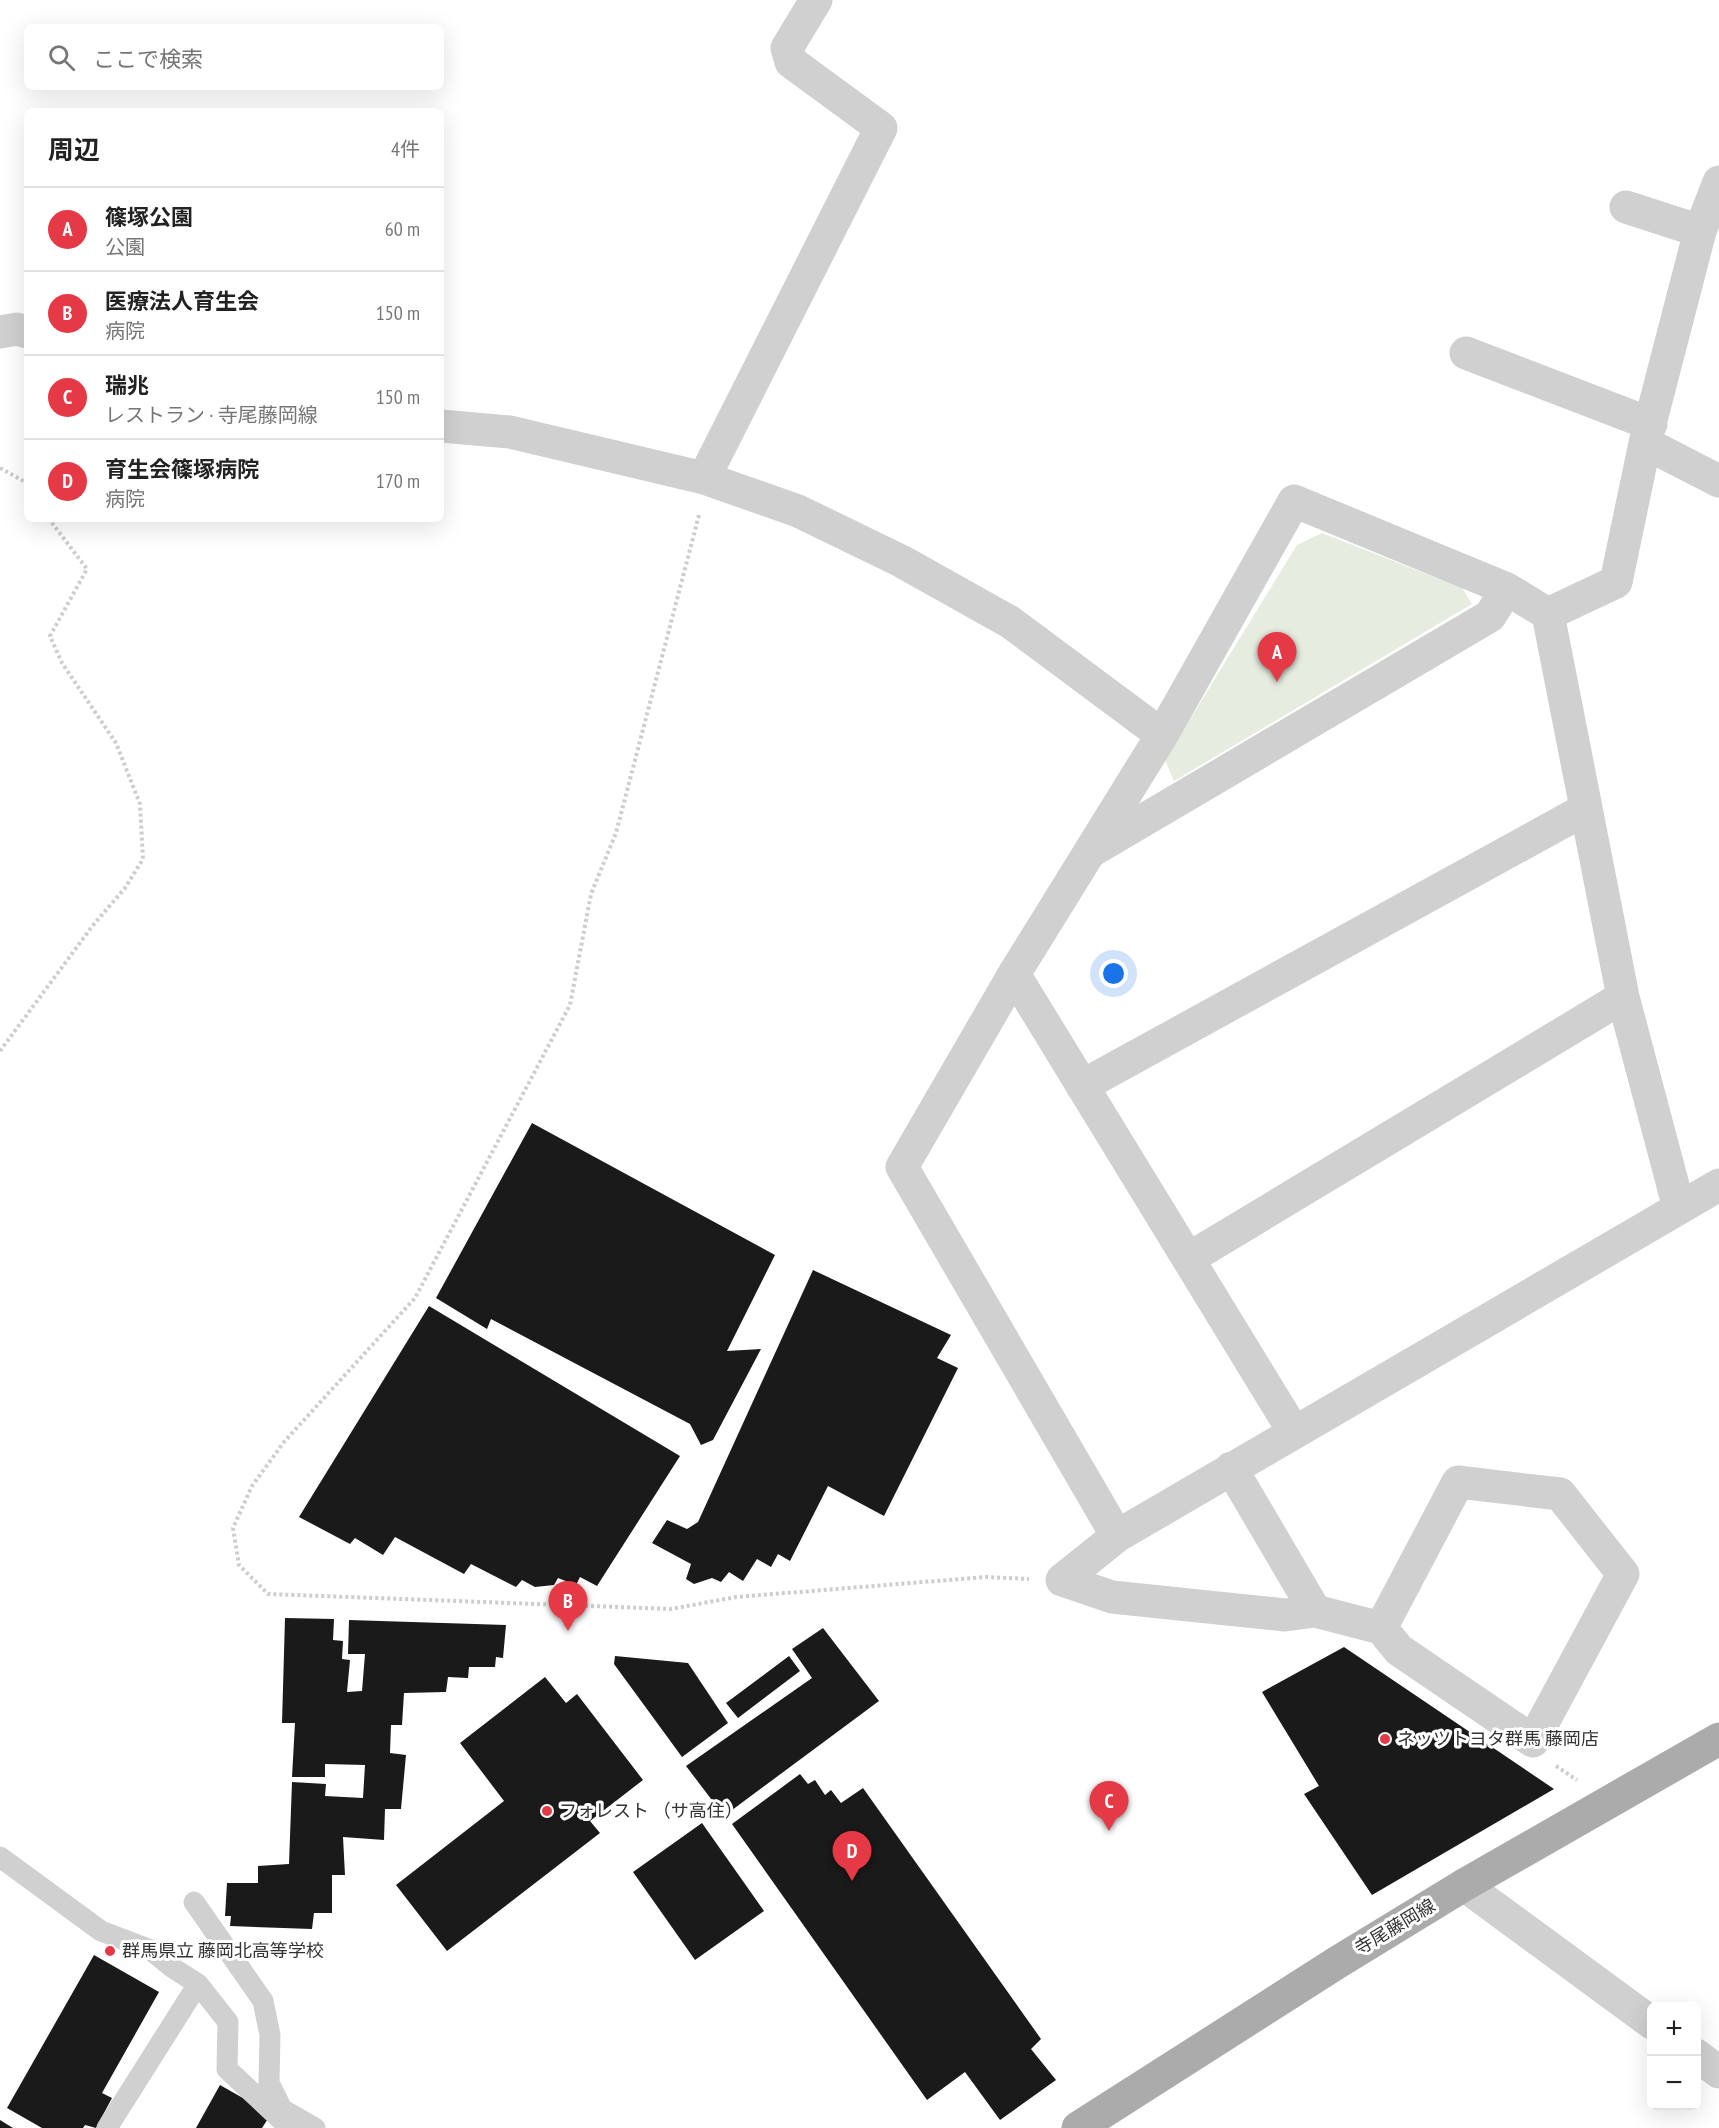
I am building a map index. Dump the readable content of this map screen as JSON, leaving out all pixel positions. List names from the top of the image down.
{
  "streets": {
    "main road": ["寺尾藤岡線"]
  },
  "places": ["ネッツトヨタ群馬 藤岡店", "フォレスト （サ高住）", "群馬県立 藤岡北高等学校"],
  "page": {
    "search": "ここで検索",
    "heading": ["周辺", "4件"],
    "list": [
      {
        "mark": "A",
        "name": "篠塚公園",
        "note": "公園",
        "value": "60 m"
      },
      {
        "mark": "B",
        "name": "医療法人育生会",
        "note": "病院",
        "value": "150 m"
      },
      {
        "mark": "C",
        "name": "瑞兆",
        "note": "レストラン · 寺尾藤岡線",
        "value": "150 m"
      },
      {
        "mark": "D",
        "name": "育生会篠塚病院",
        "note": "病院",
        "value": "170 m"
      }
    ],
    "pins": [
      "A",
      "B",
      "C",
      "D"
    ],
    "map_buttons": ["+", "−"]
  }
}
